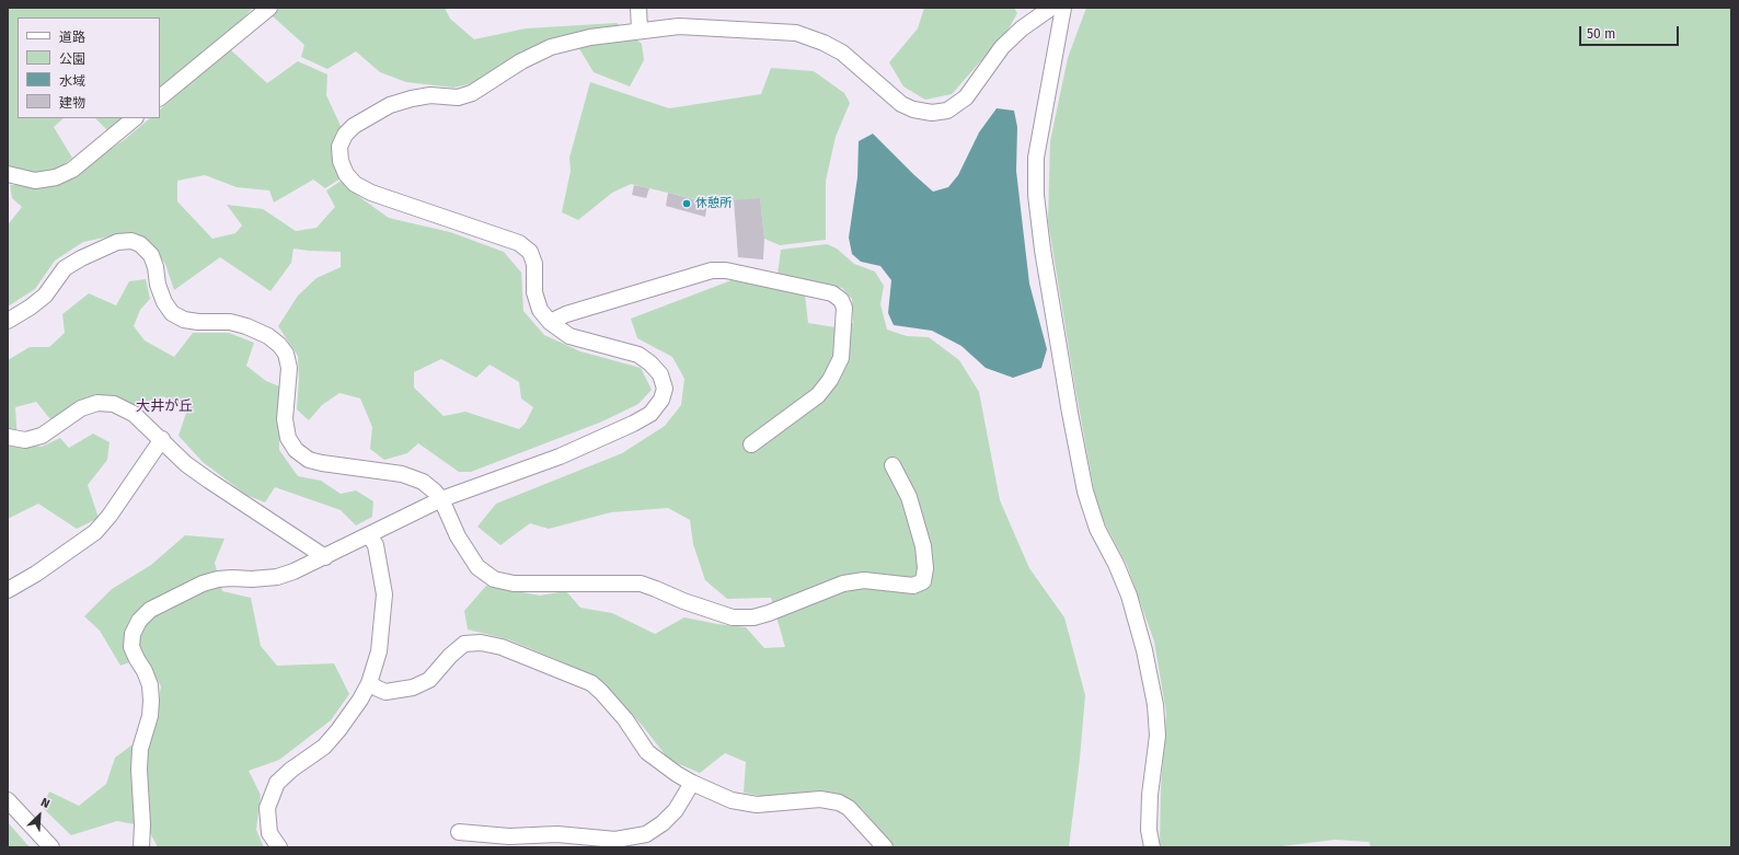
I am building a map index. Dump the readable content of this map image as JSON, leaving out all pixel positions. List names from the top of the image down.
{
  "districts": ["大井が丘"],
  "places": ["休憩所"],
  "legend": [
    "道路",
    "公園",
    "水域",
    "建物"
  ],
  "scale_bar": "50 m",
  "north": "top right"
}
